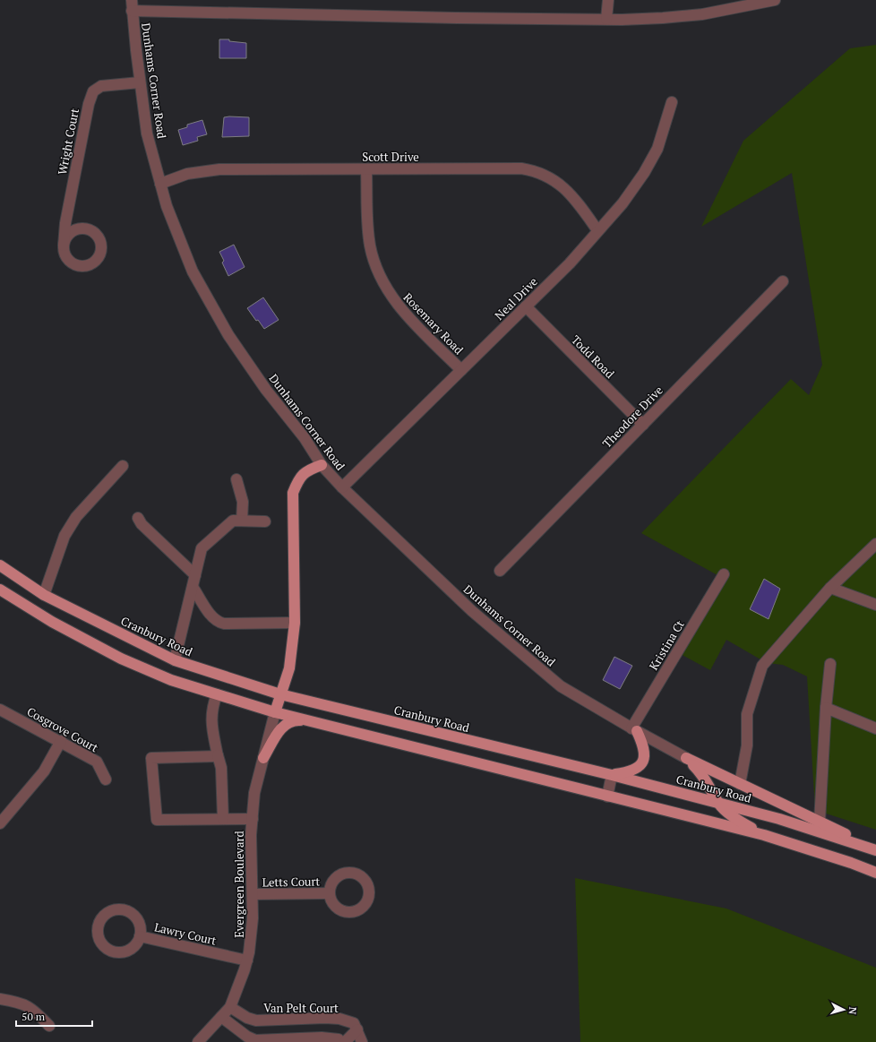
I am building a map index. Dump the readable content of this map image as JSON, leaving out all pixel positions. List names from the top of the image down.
{
  "streets": {
    "main road": ["Cranbury Road"],
    "street": [
      "Dunhams Corner Road",
      "Wright Court",
      "Scott Drive",
      "Neal Drive",
      "Rosemary Road",
      "Todd Road",
      "Theodore Drive",
      "Kristina Ct",
      "Cosgrove Court",
      "Letts Court",
      "Evergreen Boulevard",
      "Lawry Court",
      "Van Pelt Court"
    ]
  },
  "crossings": [
    ["Dunhams Corner Road", "Wright Court"],
    ["Dunhams Corner Road", "Scott Drive"],
    ["Dunhams Corner Road", "Neal Drive"],
    ["Dunhams Corner Road", "Kristina Ct"],
    ["Scott Drive", "Neal Drive"],
    ["Scott Drive", "Rosemary Road"],
    ["Neal Drive", "Rosemary Road"],
    ["Neal Drive", "Todd Road"],
    ["Todd Road", "Theodore Drive"],
    ["Letts Court", "Evergreen Boulevard"],
    ["Evergreen Boulevard", "Lawry Court"],
    ["Evergreen Boulevard", "Van Pelt Court"]
  ],
  "scale_bar": "50 m",
  "north": "right"
}
